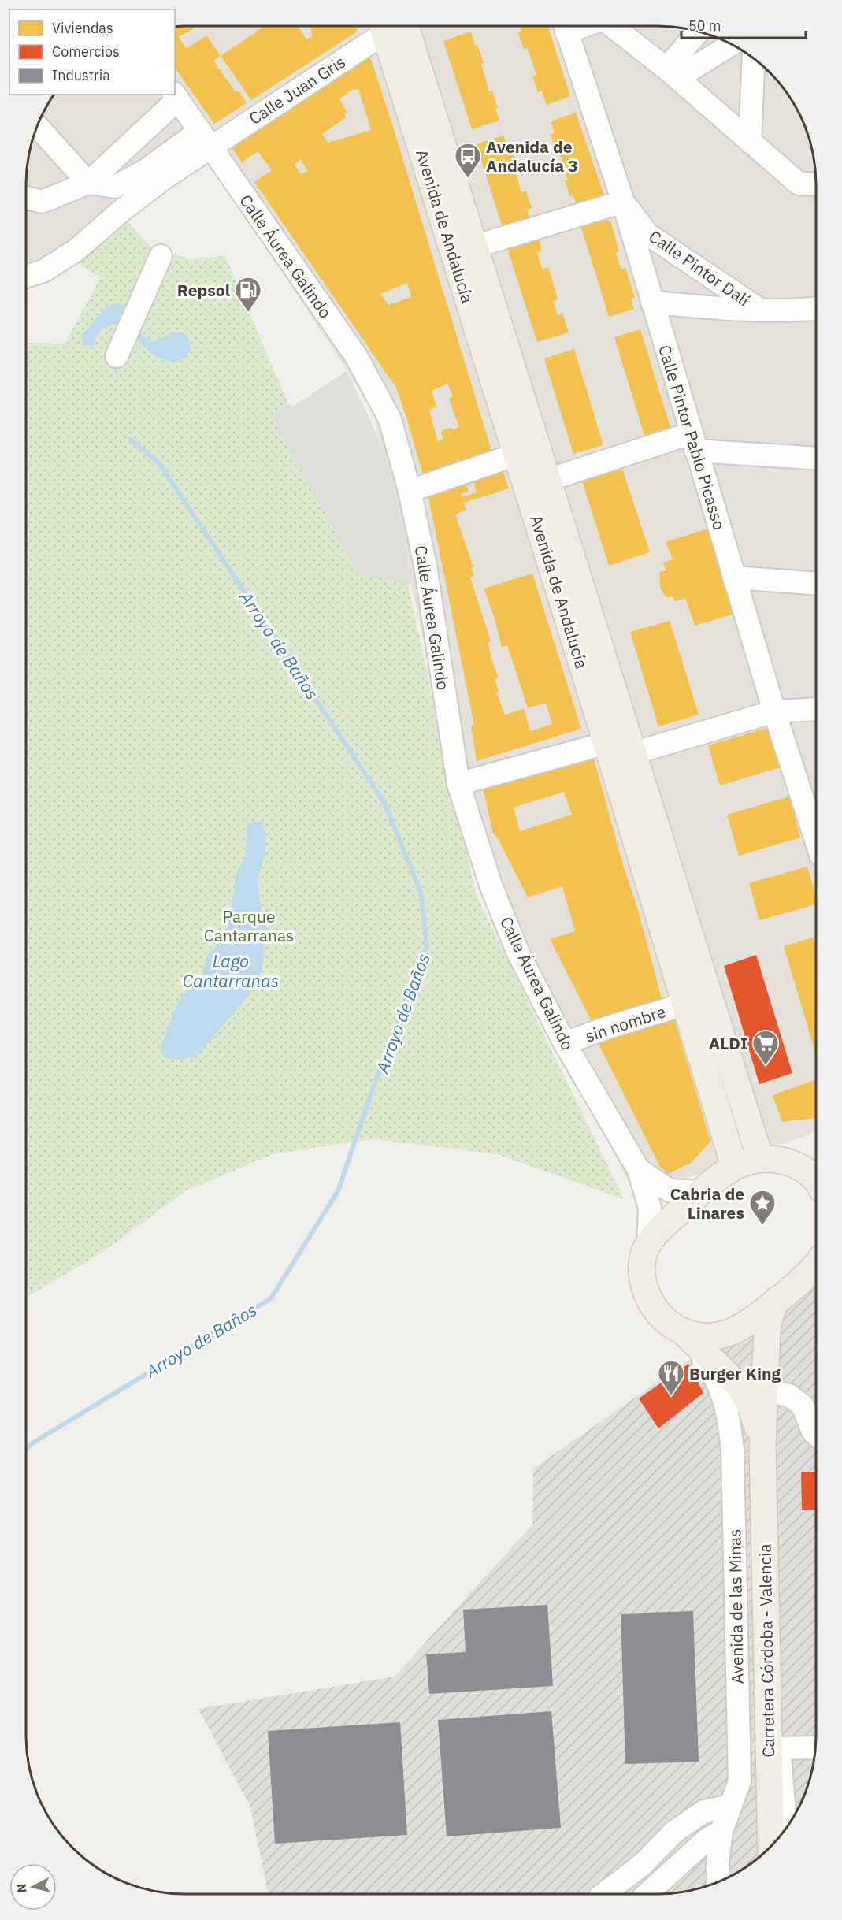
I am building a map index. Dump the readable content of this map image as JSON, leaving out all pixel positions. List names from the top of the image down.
{
  "streets": {
    "main road": ["Avenida de Andalucía", "Carretera Córdoba - Valencia"],
    "street": [
      "Calle Juan Gris",
      "Calle Áurea Galindo",
      "Calle Pintor Dalí",
      "Calle Pintor Pablo Picasso",
      "sin nombre",
      "Avenida de las Minas"
    ]
  },
  "crossings": [
    ["Calle Juan Gris", "Calle Áurea Galindo"],
    ["Avenida de Andalucía", "sin nombre"],
    ["Calle Áurea Galindo", "sin nombre"],
    ["Calle Pintor Dalí", "Calle Pintor Pablo Picasso"],
    ["Avenida de las Minas", "Carretera Córdoba - Valencia"]
  ],
  "water": ["Arroyo de Baños", "Lago Cantarranas"],
  "parks": ["Parque Cantarranas"],
  "places": {
    "bus stop": ["Avenida de Andalucía 3"],
    "fuel station": ["Repsol"],
    "supermarket": ["ALDI"],
    "place": ["Cabria de Linares"],
    "restaurant": ["Burger King"]
  },
  "legend": ["Viviendas", "Comercios", "Industria"],
  "scale_bar": "50 m",
  "north": "left"
}
